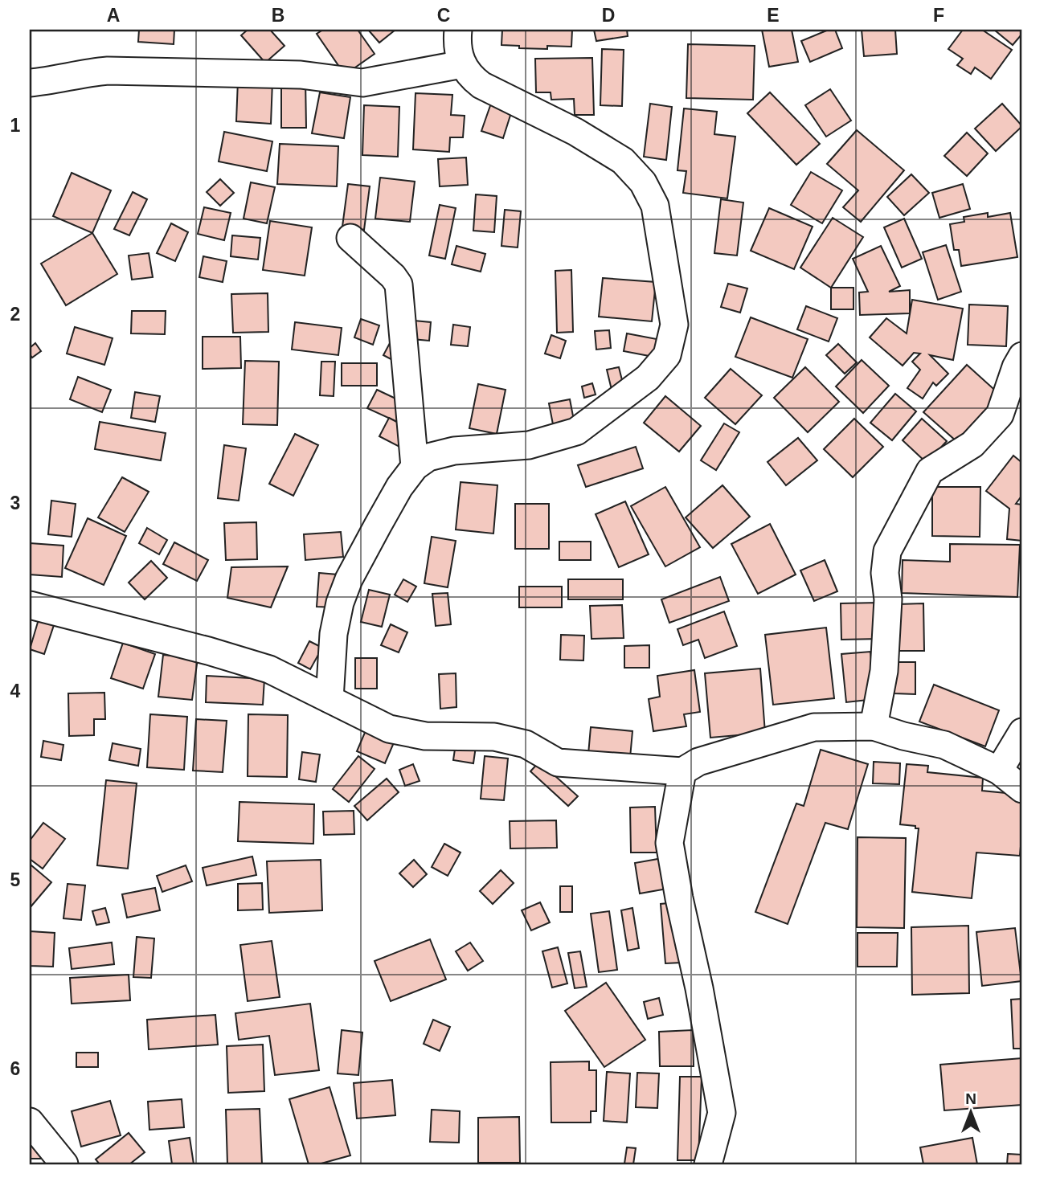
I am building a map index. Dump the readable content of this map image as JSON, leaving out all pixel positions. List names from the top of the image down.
{
  "north": "top",
  "grid": {
    "columns": [
      "A",
      "B",
      "C",
      "D",
      "E",
      "F"
    ],
    "rows": [
      "1",
      "2",
      "3",
      "4",
      "5",
      "6"
    ]
  }
}
